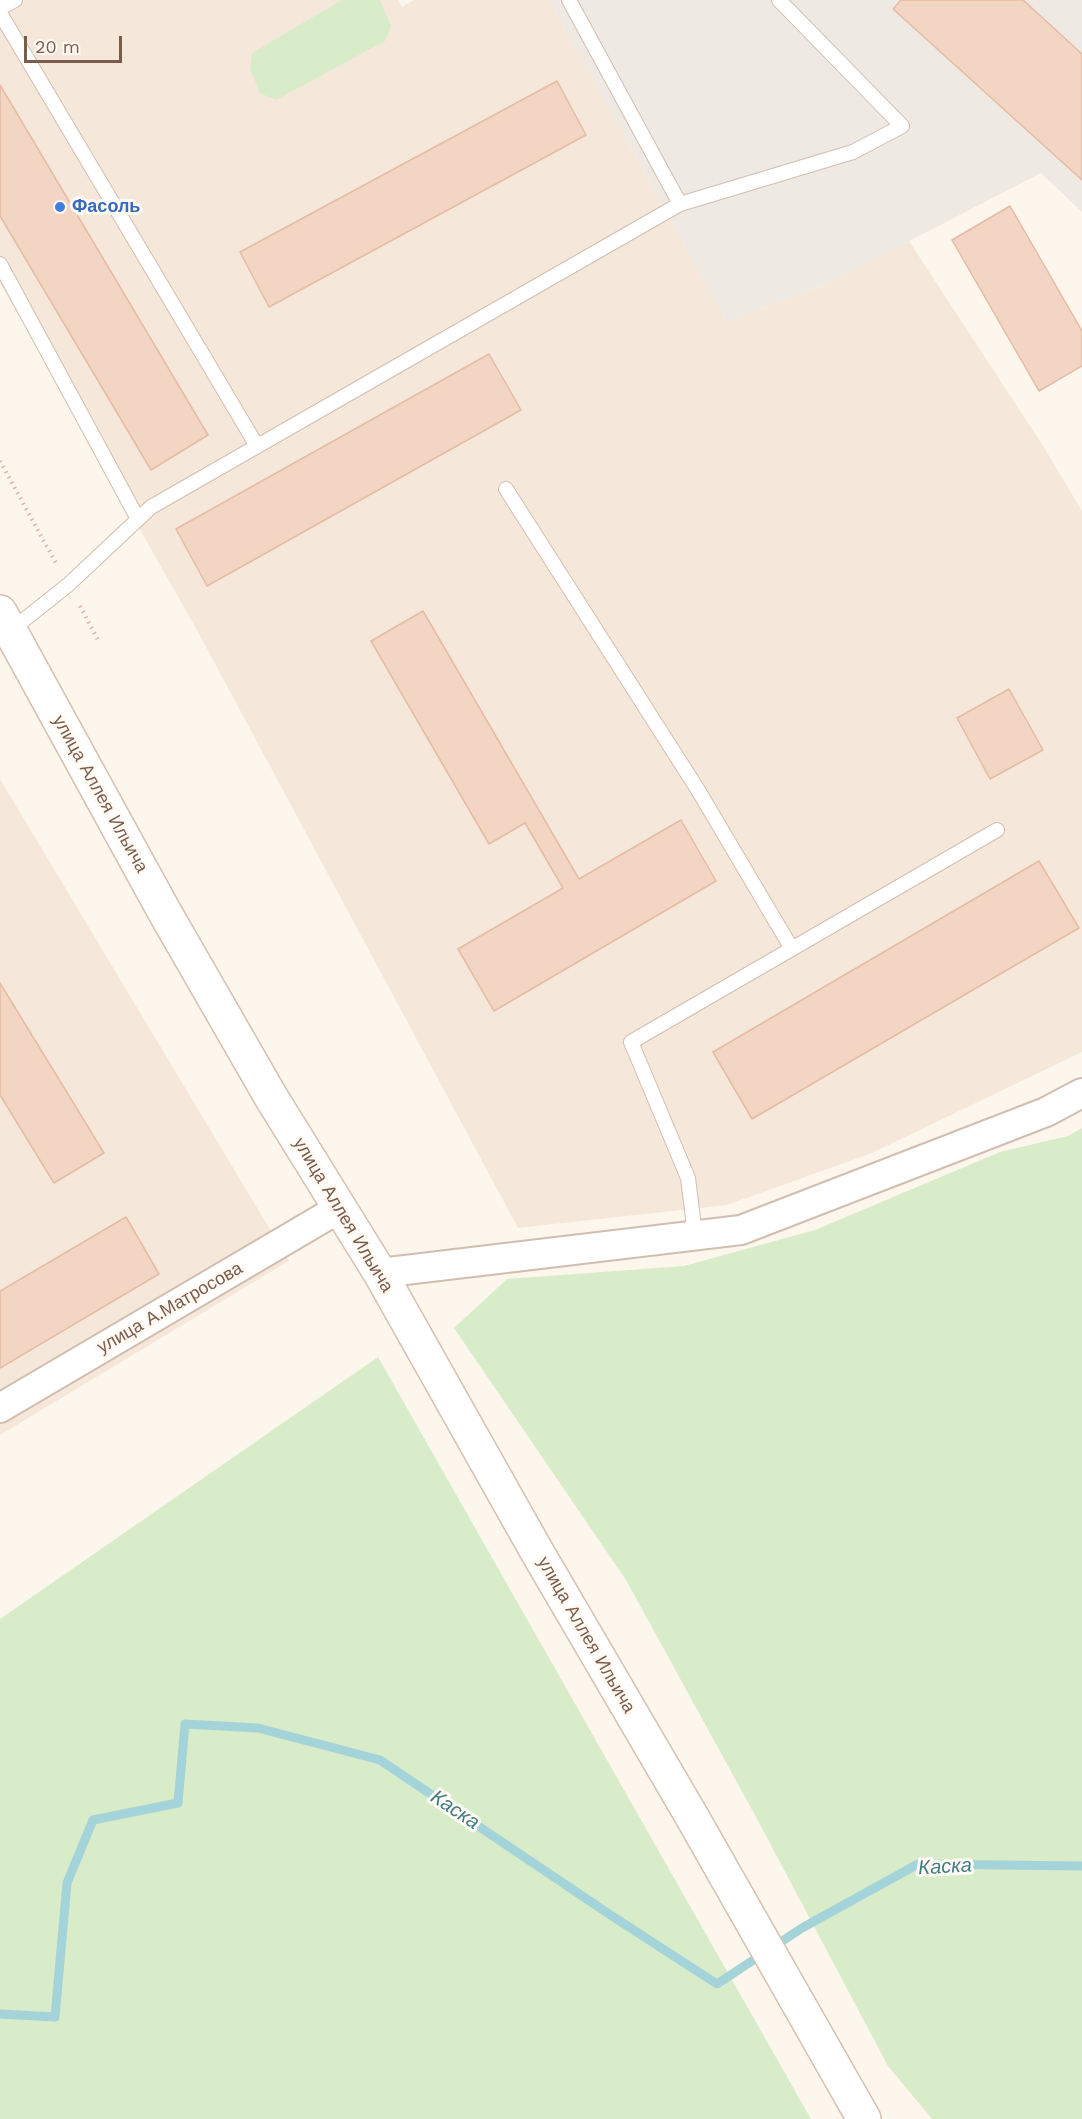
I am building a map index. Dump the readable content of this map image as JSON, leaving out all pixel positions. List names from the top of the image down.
{
  "streets": {
    "main road": ["улица Аллея Ильича"],
    "street": ["улица А.Матросова"]
  },
  "crossings": [
    ["улица Аллея Ильича", "улица А.Матросова"]
  ],
  "water": ["Каска"],
  "places": ["Фасоль"],
  "scale_bar": "20 m"
}
